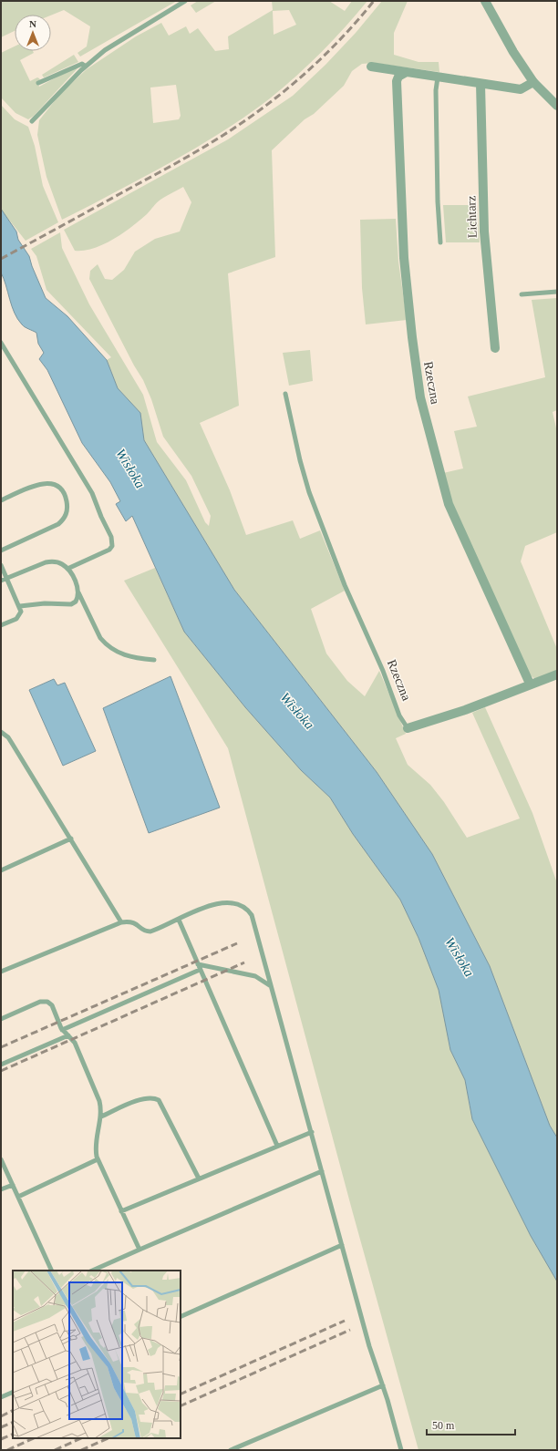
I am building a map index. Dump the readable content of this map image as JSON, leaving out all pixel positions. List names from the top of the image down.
{
  "streets": {
    "street": ["Lichtarz", "Rzeczna"]
  },
  "water": ["Wisłoka"],
  "scale_bar": "50 m",
  "north": "top"
}
